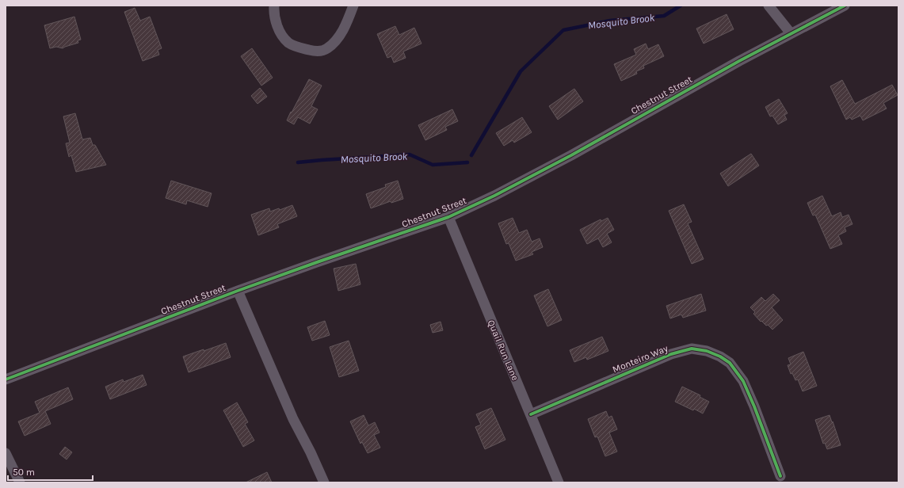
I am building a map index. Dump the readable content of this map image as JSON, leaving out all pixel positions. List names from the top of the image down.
{
  "streets": {
    "street": ["Chestnut Street", "Quail Run Lane", "Monteiro Way"]
  },
  "crossings": [
    ["Chestnut Street", "Quail Run Lane"],
    ["Quail Run Lane", "Monteiro Way"]
  ],
  "water": ["Mosquito Brook"],
  "scale_bar": "50 m"
}
